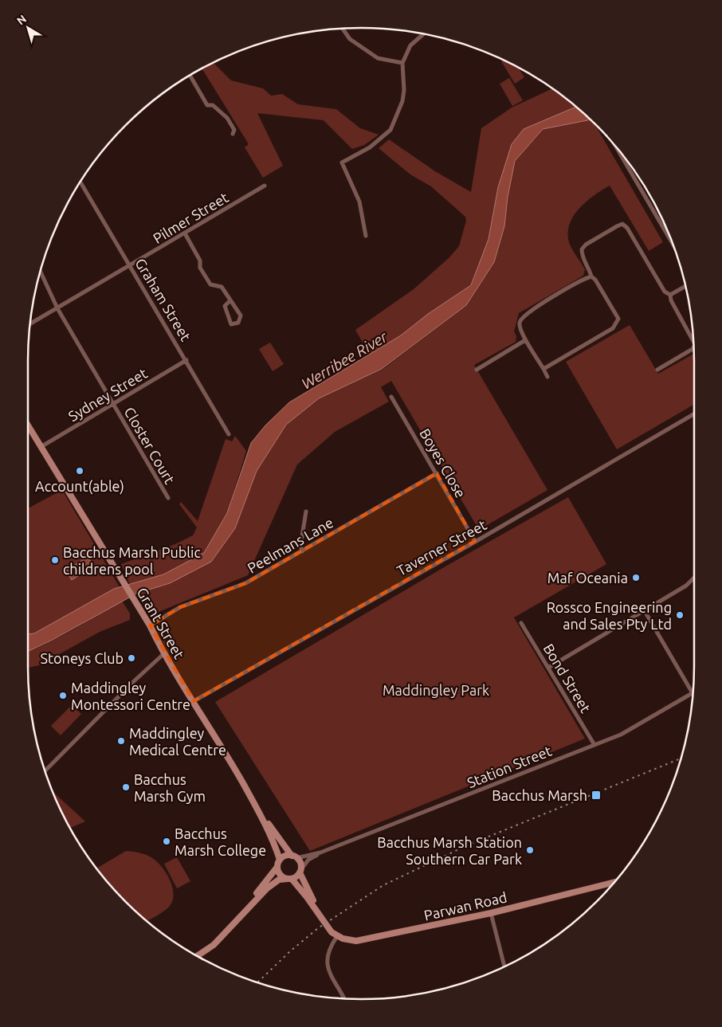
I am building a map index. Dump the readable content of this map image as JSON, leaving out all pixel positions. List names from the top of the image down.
{
  "streets": {
    "main road": ["Grant Street", "Parwan Road"],
    "street": [
      "Pilmer Street",
      "Graham Street",
      "Sydney Street",
      "Closter Court",
      "Boyes Close",
      "Peelmans Lane",
      "Taverner Street",
      "Bond Street",
      "Station Street"
    ]
  },
  "crossings": [
    ["Pilmer Street", "Graham Street"],
    ["Pilmer Street", "Closter Court"],
    ["Graham Street", "Sydney Street"],
    ["Sydney Street", "Closter Court"],
    ["Sydney Street", "Grant Street"],
    ["Boyes Close", "Peelmans Lane"],
    ["Boyes Close", "Taverner Street"],
    ["Peelmans Lane", "Grant Street"],
    ["Taverner Street", "Grant Street"],
    ["Grant Street", "Station Street"],
    ["Bond Street", "Station Street"]
  ],
  "water": ["Werribee River"],
  "parks": ["Maddingley Park"],
  "places": {
    "other": [
      "Account(able)",
      "Bacchus Marsh Public childrens pool",
      "Maf Oceania",
      "Rossco Engineering and Sales Pty Ltd",
      "Stoneys Club",
      "Maddingley Montessori Centre",
      "Maddingley Medical Centre",
      "Bacchus Marsh Gym",
      "Bacchus Marsh College",
      "Bacchus Marsh Station Southern Car Park"
    ],
    "transit": ["Bacchus Marsh"]
  },
  "north": "top left"
}
